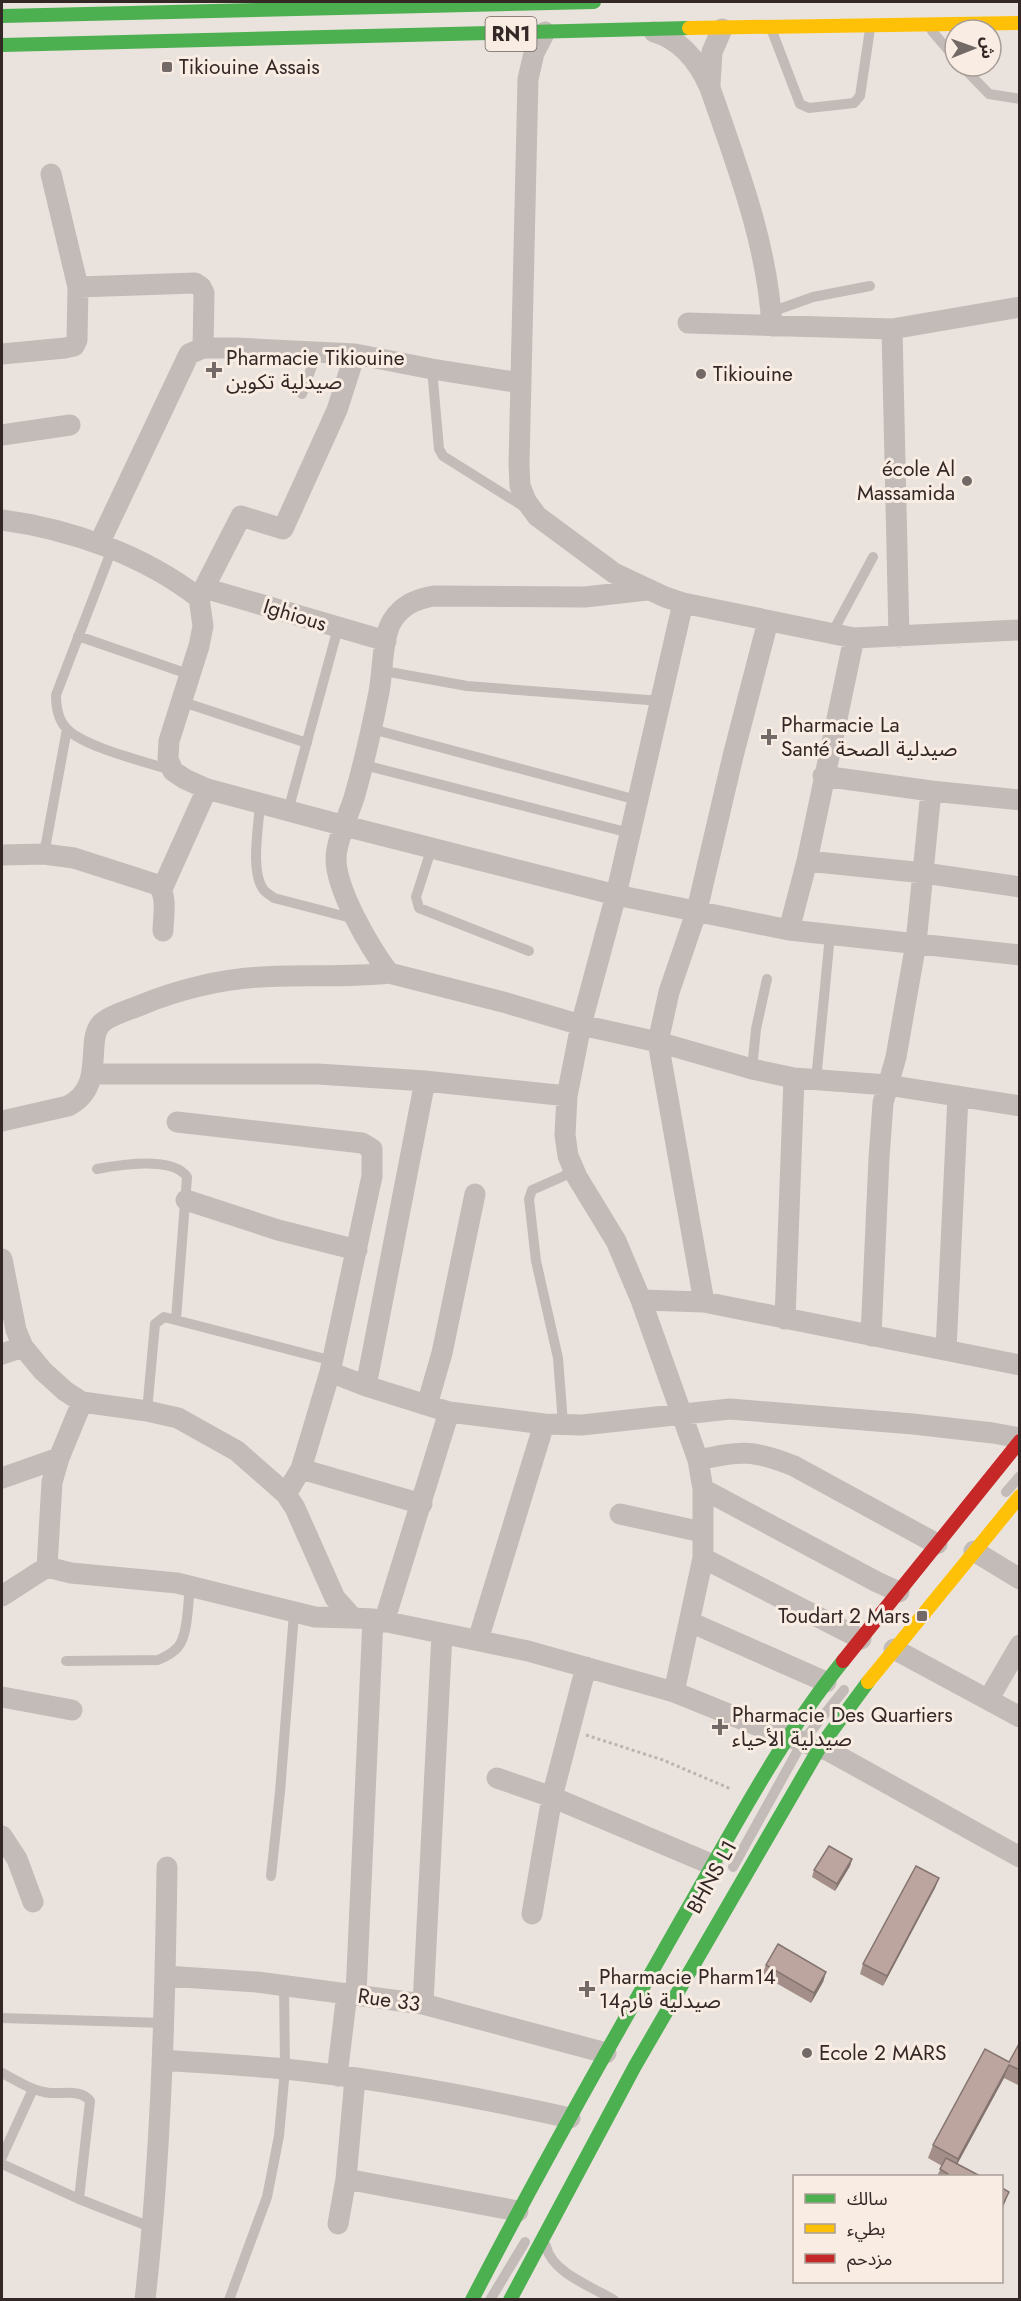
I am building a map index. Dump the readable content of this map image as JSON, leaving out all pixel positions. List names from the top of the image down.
{
  "streets": {
    "main road": ["RN1"],
    "street": ["Ighious", "Rue 33"],
    "lane": ["BHNS L1"]
  },
  "places": {
    "transit": ["Tikiouine Assais", "Toudart 2 Mars"],
    "health": [
      "Pharmacie Tikiouine صيدلية تكوين",
      "Pharmacie La Santé صيدلية الصحة",
      "Pharmacie Des Quartiers صيدلية الأحياء",
      "Pharmacie Pharm14 صيدلية فارم14"
    ],
    "other": ["Tikiouine", "école Al Massamida", "Ecole 2 MARS"]
  },
  "legend": ["سالك", "بطيء", "مزدحم"],
  "north": "right"
}
